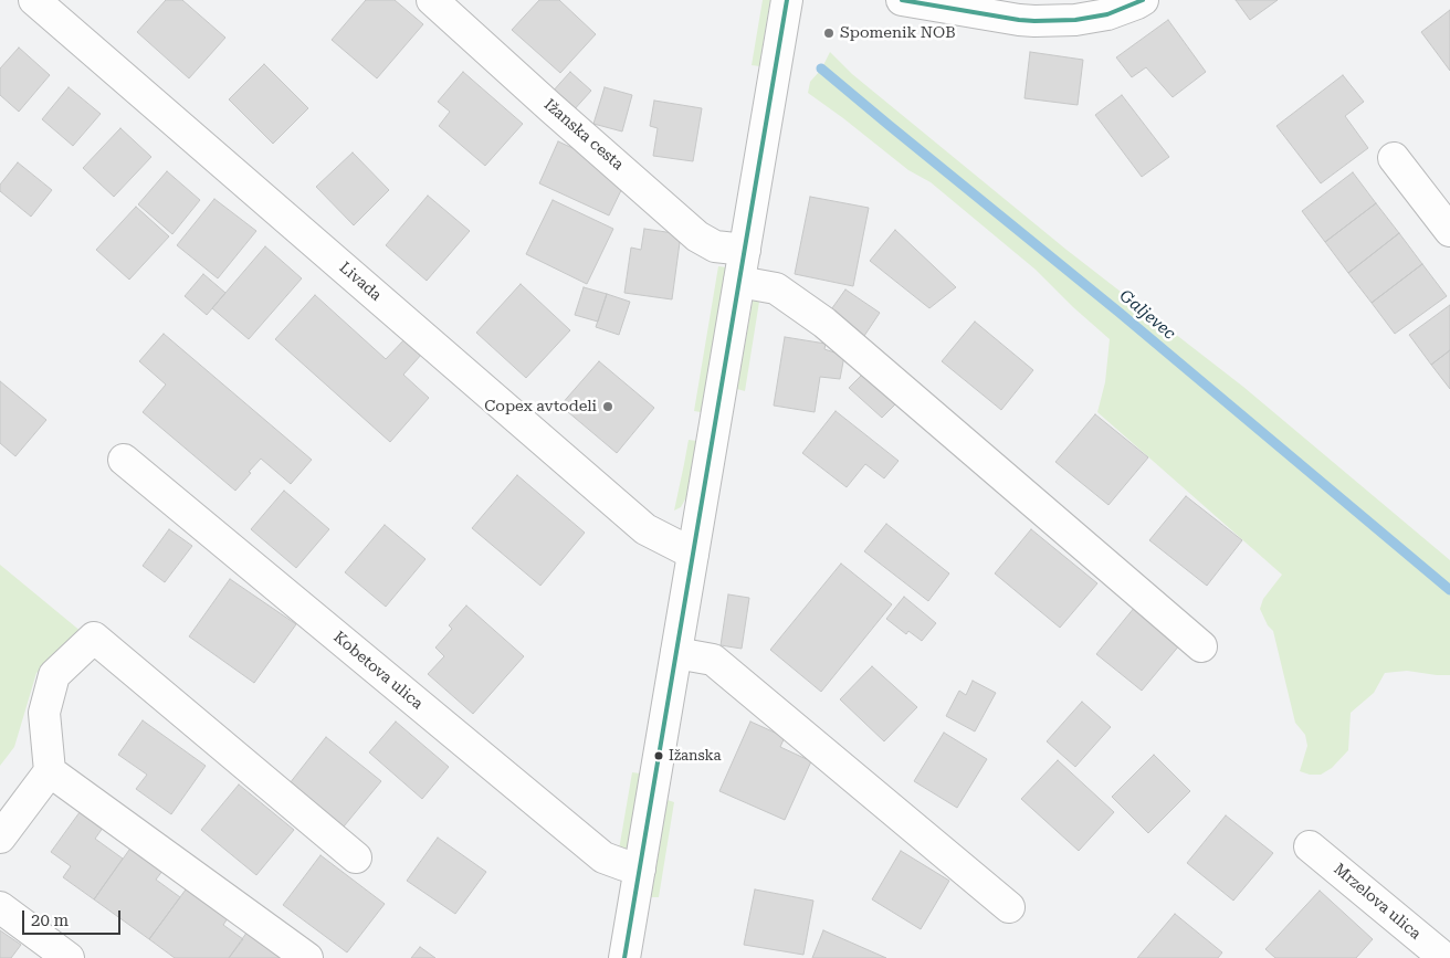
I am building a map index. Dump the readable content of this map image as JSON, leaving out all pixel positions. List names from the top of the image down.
{
  "streets": {
    "street": [
      "Ižanska cesta",
      "Livada",
      "Kobetova ulica",
      "Mrzelova ulica"
    ]
  },
  "water": ["Galjevec"],
  "places": ["Spomenik NOB", "Copex avtodeli", "Ižanska"],
  "scale_bar": "20 m"
}
